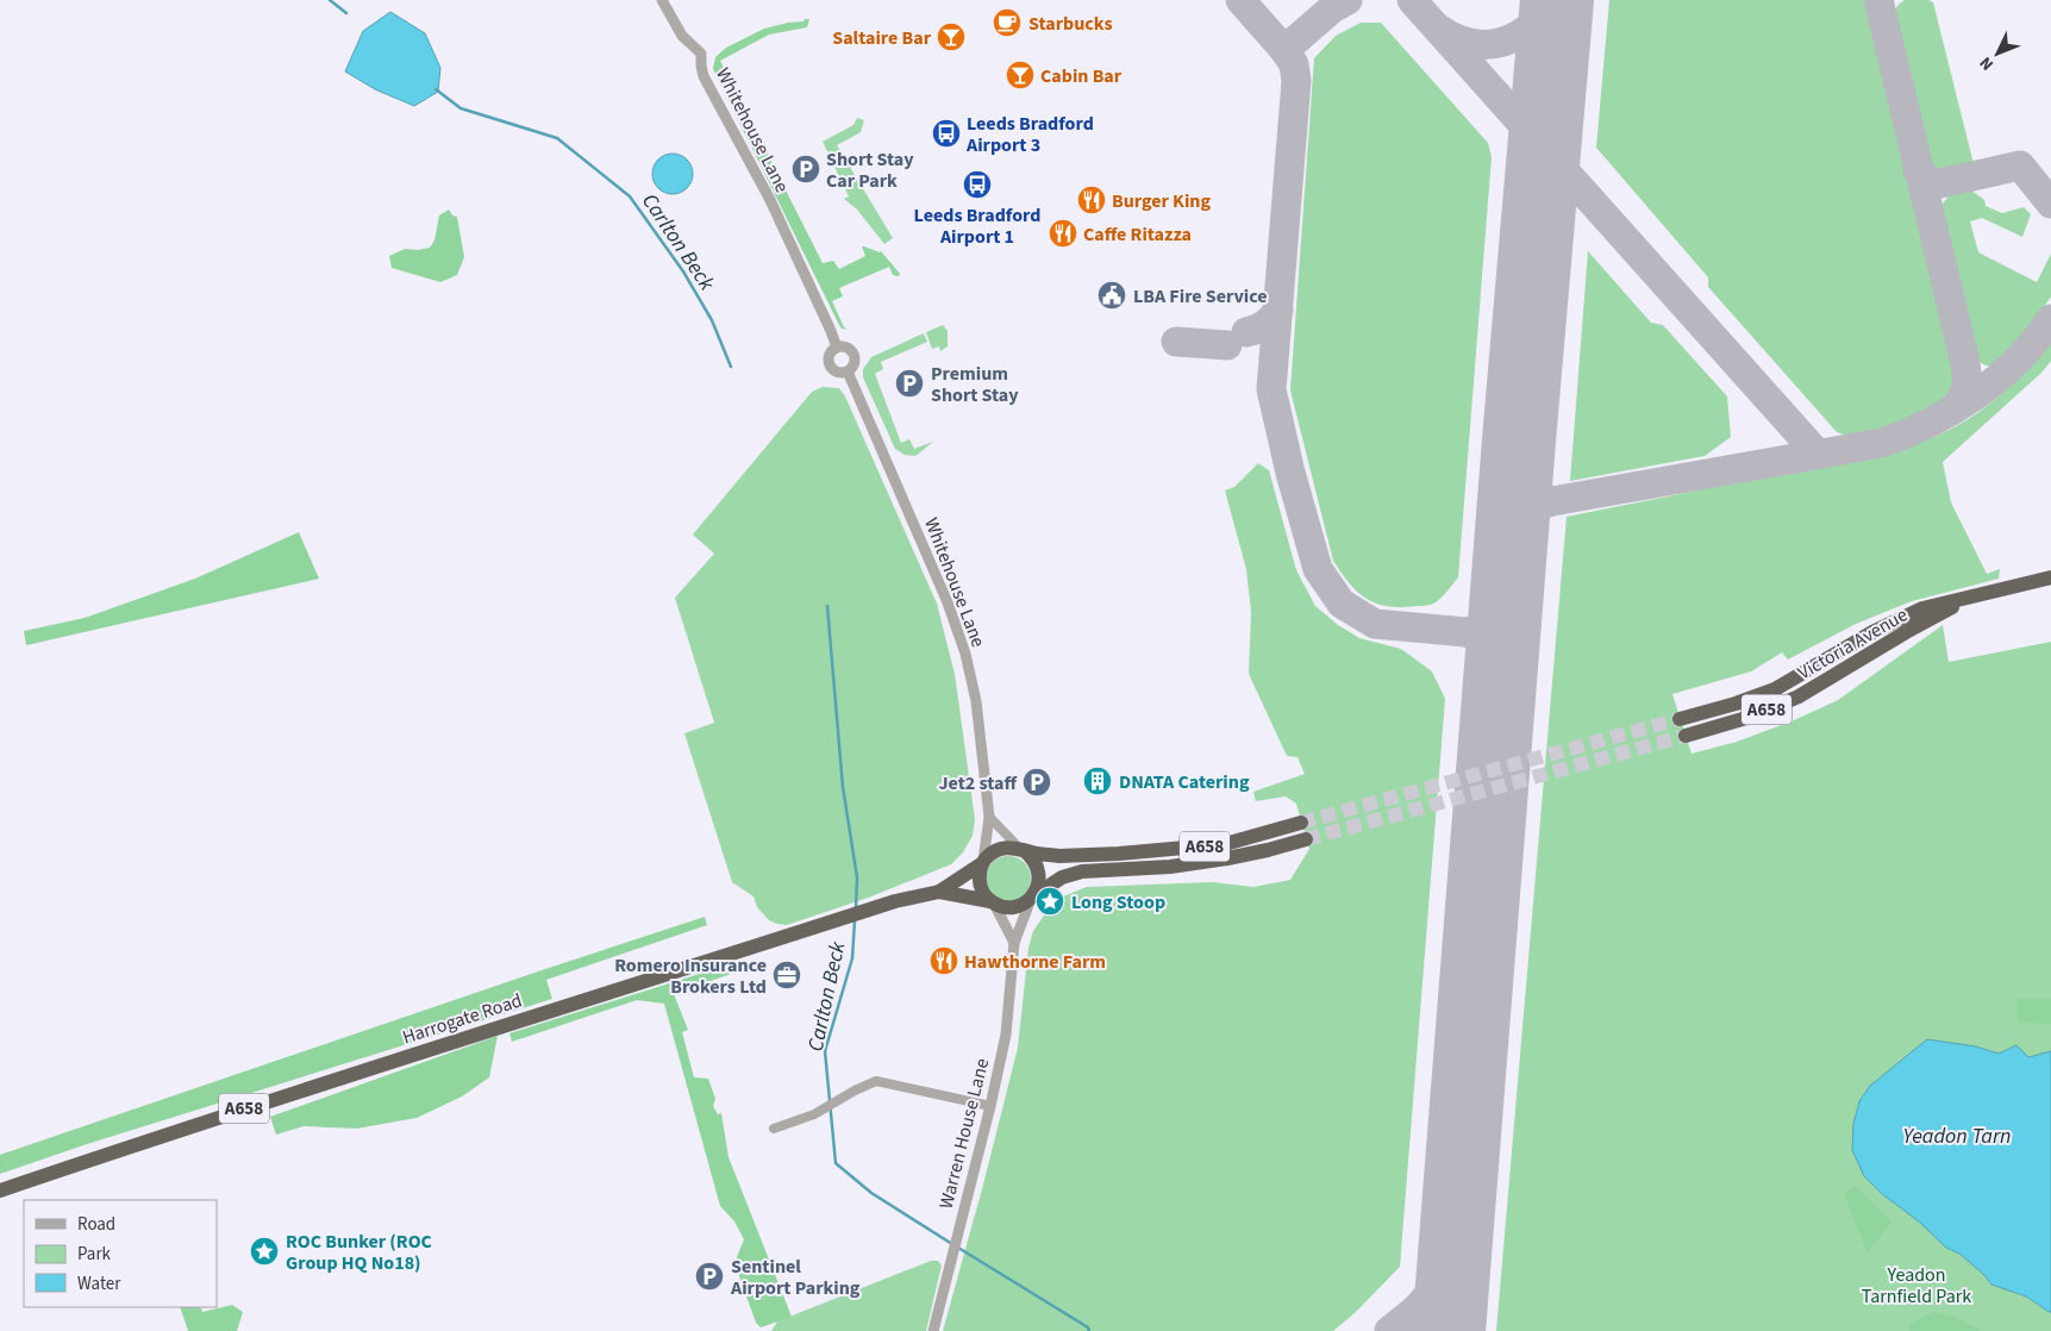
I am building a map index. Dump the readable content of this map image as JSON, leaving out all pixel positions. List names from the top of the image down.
{
  "streets": {
    "highway": ["Victoria Avenue", "A658", "Harrogate Road"],
    "street": ["Whitehouse Lane", "Warren House Lane"]
  },
  "crossings": [
    ["Whitehouse Lane", "A658"],
    ["Whitehouse Lane", "Harrogate Road"],
    ["Whitehouse Lane", "Warren House Lane"],
    ["A658", "Harrogate Road"],
    ["A658", "Warren House Lane"],
    ["Harrogate Road", "Warren House Lane"]
  ],
  "water": ["Carlton Beck", "Yeadon Tarn"],
  "parks": ["Yeadon Tarnfield Park"],
  "places": {
    "cafe": ["Starbucks"],
    "bar": ["Saltaire Bar", "Cabin Bar"],
    "bus stop": ["Leeds Bradford Airport 3", "Leeds Bradford Airport 1"],
    "parking": [
      "Short Stay Car Park",
      "Premium Short Stay",
      "Jet2 staff",
      "Sentinel Airport Parking"
    ],
    "restaurant": ["Burger King", "Caffe Ritazza", "Hawthorne Farm"],
    "public building": ["LBA Fire Service"],
    "building": ["DNATA Catering"],
    "place": ["Long Stoop", "ROC Bunker (ROC Group HQ No18)"],
    "office": ["Romero Insurance Brokers Ltd"]
  },
  "legend": ["Road", "Park", "Water"],
  "north": "bottom left"
}
